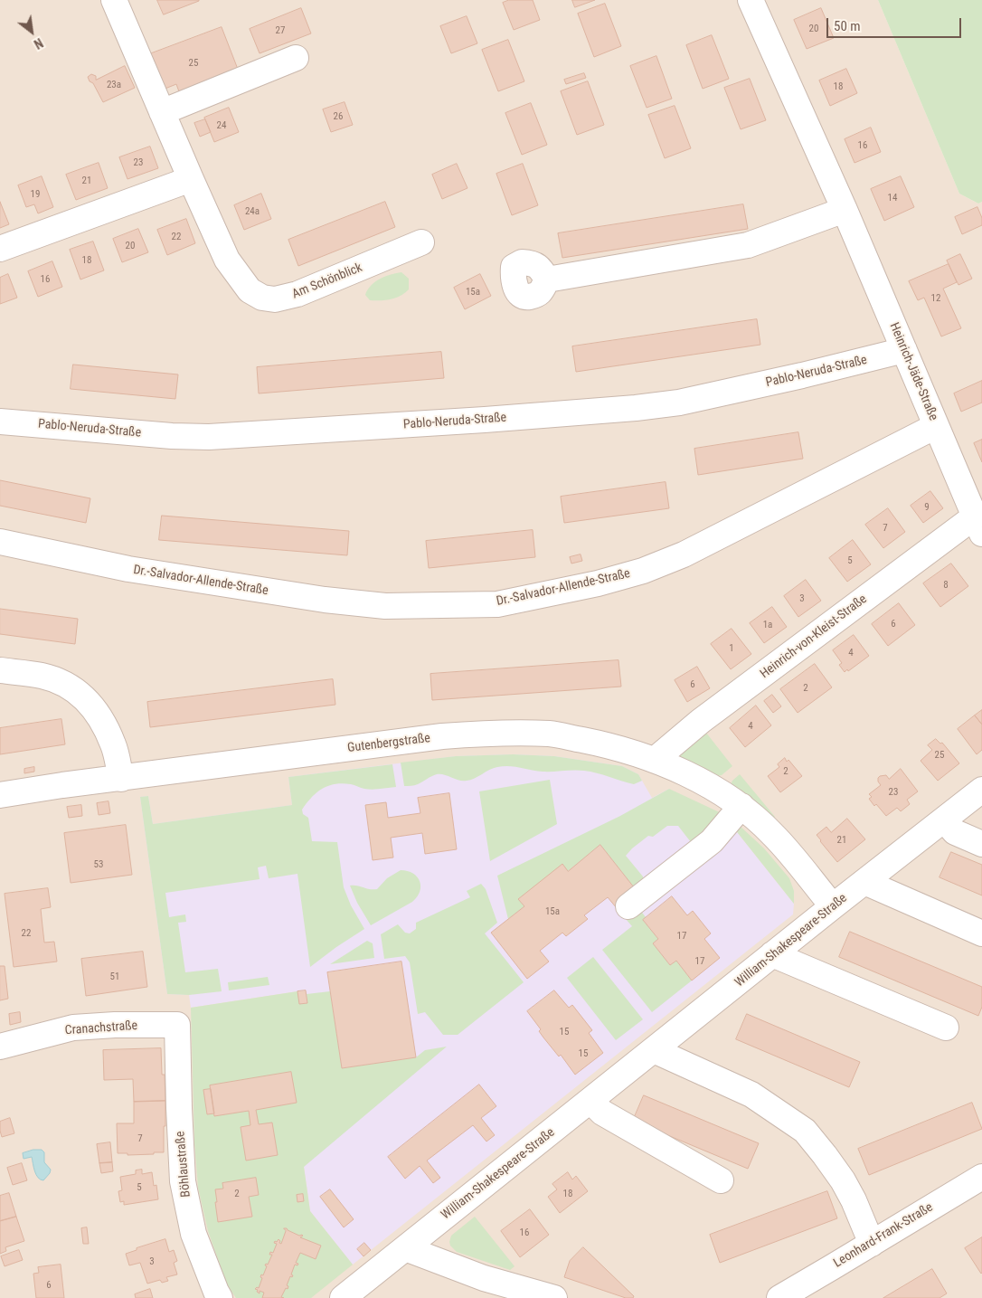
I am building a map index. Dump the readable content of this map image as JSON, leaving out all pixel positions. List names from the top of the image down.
{
  "streets": {
    "street": [
      "Am Schönblick",
      "Pablo-Neruda-Straße",
      "Heinrich-Jäde-Straße",
      "Dr.-Salvador-Allende-Straße",
      "Heinrich-von-Kleist-Straße",
      "Gutenbergstraße",
      "William-Shakespeare-Straße",
      "Cranachstraße",
      "Böhlaustraße",
      "Leonhard-Frank-Straße"
    ]
  },
  "crossings": [
    ["Pablo-Neruda-Straße", "Heinrich-Jäde-Straße"],
    ["Heinrich-Jäde-Straße", "Dr.-Salvador-Allende-Straße"],
    ["Heinrich-Jäde-Straße", "Heinrich-von-Kleist-Straße"],
    ["Heinrich-von-Kleist-Straße", "Gutenbergstraße"],
    ["Gutenbergstraße", "William-Shakespeare-Straße"],
    ["Cranachstraße", "Böhlaustraße"]
  ],
  "house_numbers": [
    "20",
    "27",
    "25",
    "23a",
    "18",
    "26",
    "24",
    "16",
    "23",
    "21",
    "19",
    "14",
    "24a",
    "22",
    "20",
    "18",
    "16",
    "15a",
    "12",
    "9",
    "7",
    "5",
    "8",
    "3",
    "6",
    "1a",
    "1",
    "4",
    "6",
    "2",
    "4",
    "25",
    "2",
    "23",
    "21",
    "53",
    "15a",
    "22",
    "17",
    "17",
    "51",
    "15",
    "15",
    "7",
    "5",
    "2",
    "18",
    "16",
    "3",
    "6"
  ],
  "scale_bar": "50 m",
  "north": "bottom right"
}
